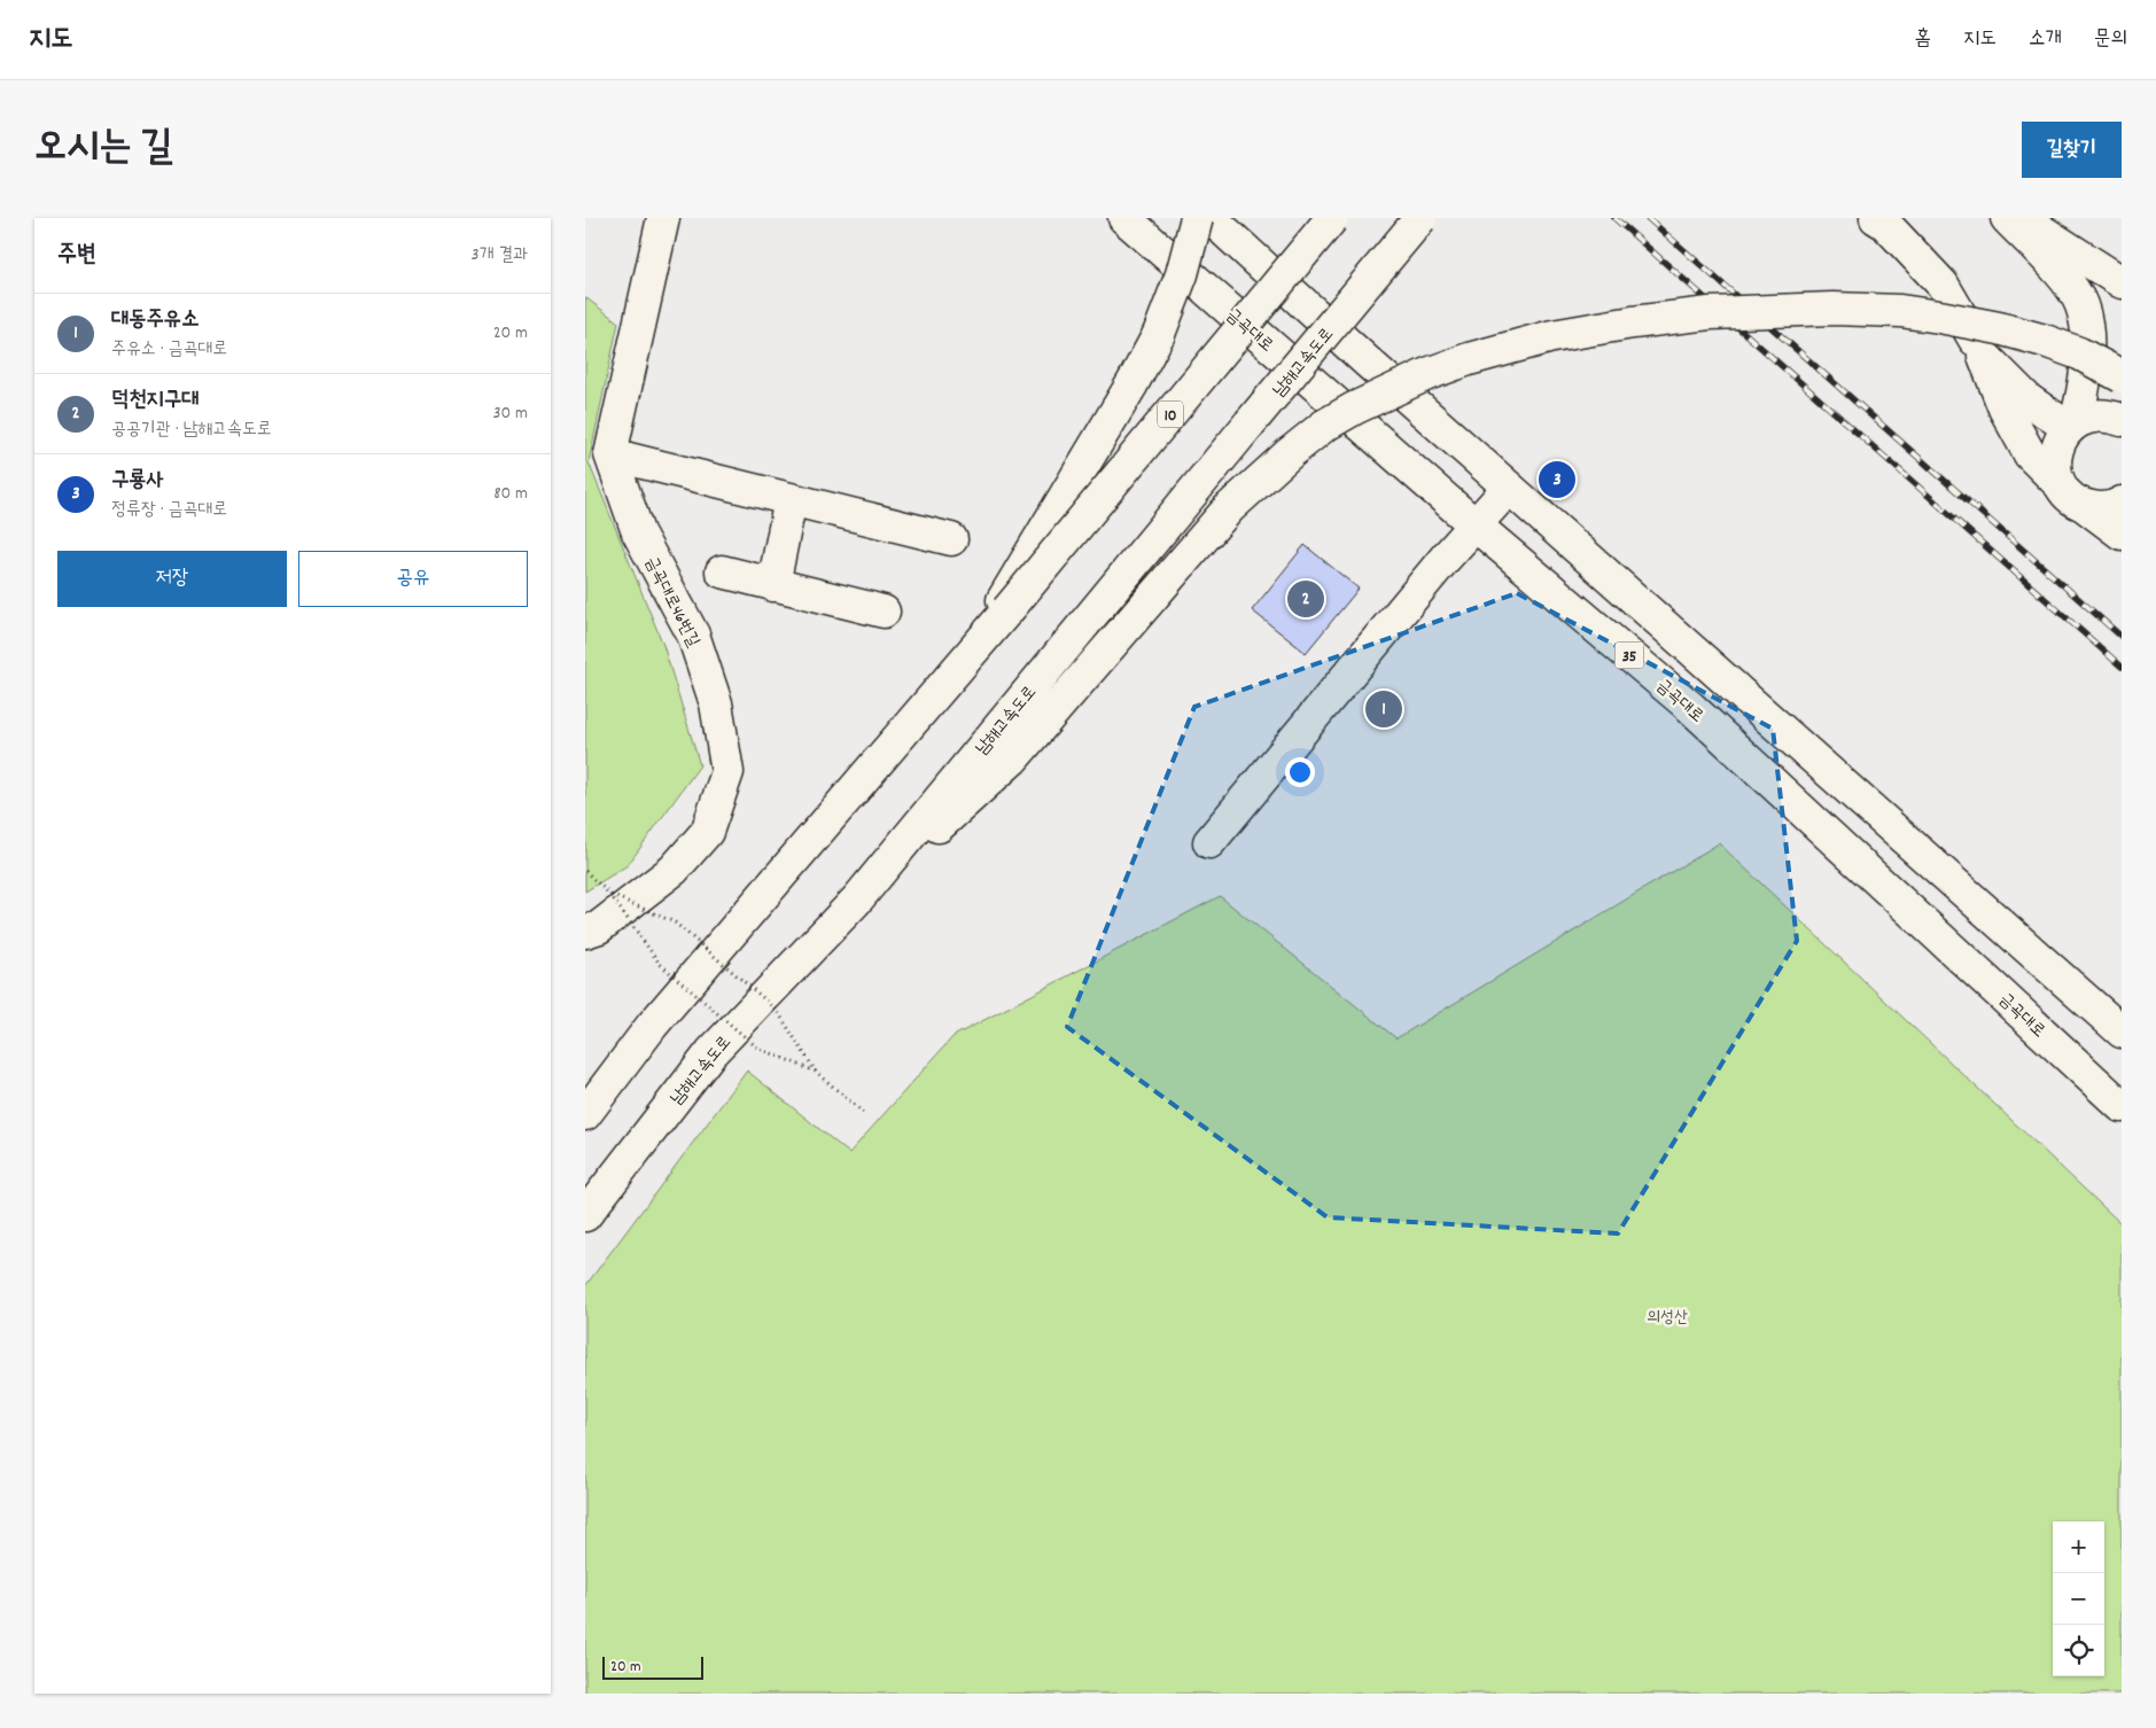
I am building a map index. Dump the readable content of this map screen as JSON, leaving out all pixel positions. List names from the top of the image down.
{
  "streets": {
    "main road": [
      "금곡대로",
      "남해고속도로",
      "10",
      "금곡대로46번길",
      "35"
    ]
  },
  "parks": ["의성산"],
  "scale_bar": "20 m",
  "page": {
    "header": "지도",
    "nav": [
      "홈",
      "지도",
      "소개",
      "문의"
    ],
    "title": "오시는 길",
    "buttons": [
      "길찾기",
      ["저장", "공유"]
    ],
    "heading": ["주변", "3개 결과"],
    "list": [
      {
        "mark": "1",
        "name": "대동주유소",
        "note": "주유소 · 금곡대로",
        "value": "20 m"
      },
      {
        "mark": "2",
        "name": "덕천지구대",
        "note": "공공기관 · 남해고속도로",
        "value": "30 m"
      },
      {
        "mark": "3",
        "name": "구룡사",
        "note": "정류장 · 금곡대로",
        "value": "80 m"
      }
    ],
    "pins": ["3", "2", "1"],
    "map_buttons": ["+", "−"],
    "scale": "20 m"
  }
}
